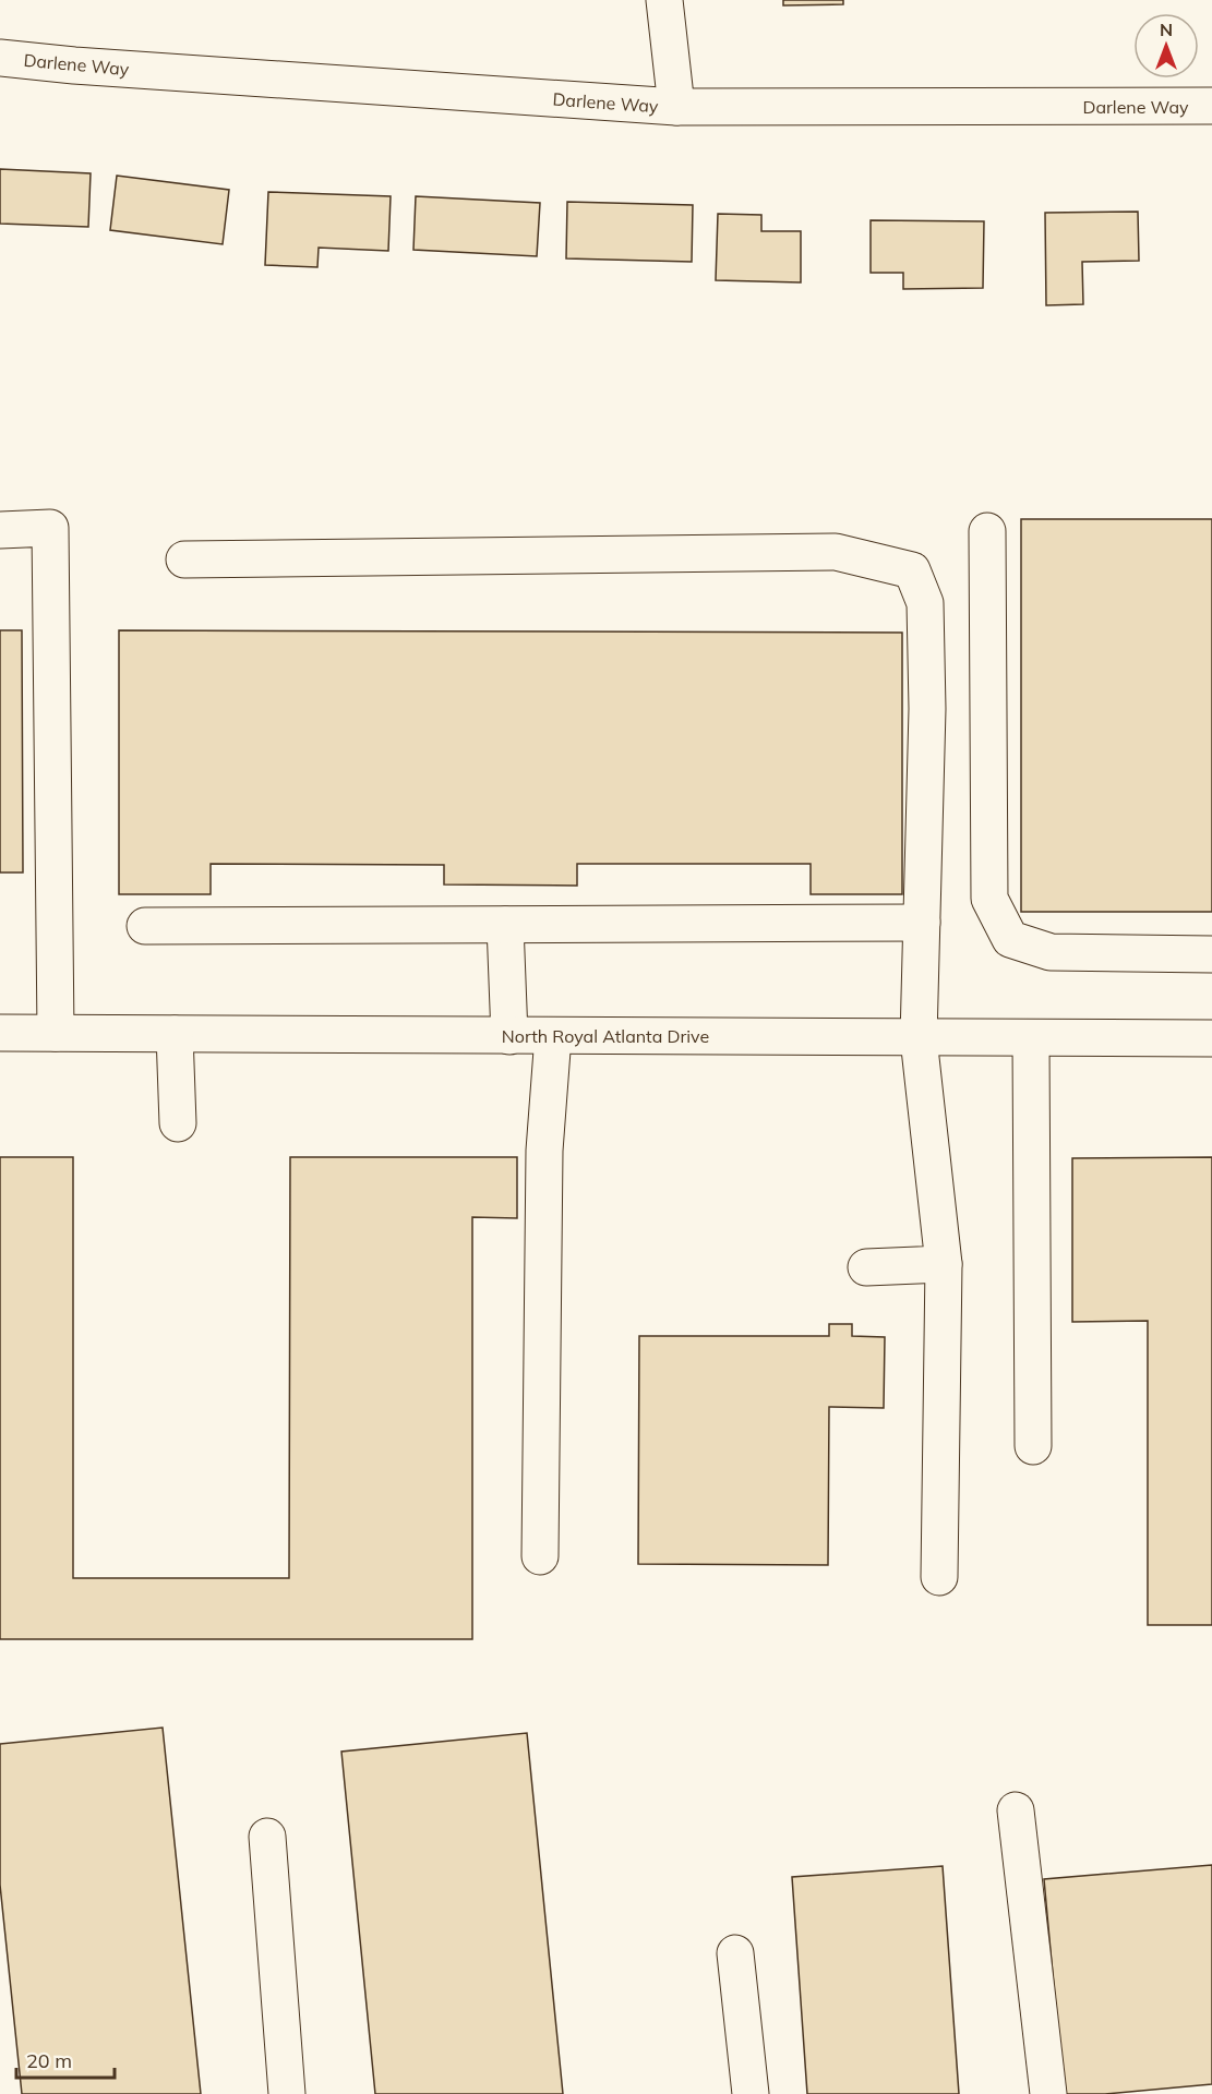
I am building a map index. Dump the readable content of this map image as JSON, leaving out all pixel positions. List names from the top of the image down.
{
  "streets": {
    "street": ["Darlene Way", "North Royal Atlanta Drive"]
  },
  "scale_bar": "20 m",
  "north": "top"
}
